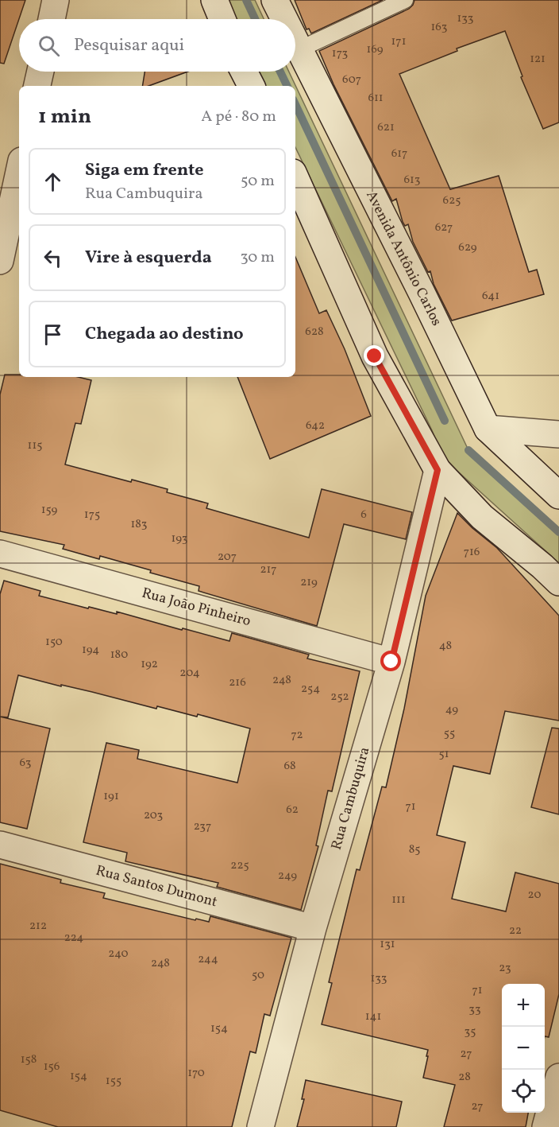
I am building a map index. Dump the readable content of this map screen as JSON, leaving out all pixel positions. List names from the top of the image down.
{
  "streets": {
    "street": [
      "Avenida Antônio Carlos",
      "Rua João Pinheiro",
      "Rua Cambuquira",
      "Rua Santos Dumont"
    ]
  },
  "crossings": [
    ["Rua João Pinheiro", "Rua Cambuquira"],
    ["Rua Cambuquira", "Rua Santos Dumont"]
  ],
  "house_numbers": [
    "133",
    "163",
    "171",
    "169",
    "173",
    "121",
    "607",
    "611",
    "621",
    "617",
    "613",
    "625",
    "627",
    "629",
    "641",
    "628",
    "642",
    "115",
    "159",
    "175",
    "6",
    "183",
    "193",
    "716",
    "207",
    "217",
    "219",
    "150",
    "48",
    "194",
    "180",
    "192",
    "204",
    "248",
    "216",
    "254",
    "252",
    "49",
    "55",
    "72",
    "51",
    "63",
    "68",
    "191",
    "71",
    "62",
    "203",
    "237",
    "85",
    "225",
    "249",
    "20",
    "111",
    "212",
    "22",
    "224",
    "131",
    "240",
    "244",
    "248",
    "23",
    "50",
    "133",
    "71",
    "33",
    "141",
    "154",
    "35",
    "27",
    "158",
    "156",
    "170",
    "154",
    "28",
    "155",
    "27"
  ],
  "page": {
    "search": "Pesquisar aqui",
    "heading": ["1 min", "A pé · 80 m"],
    "list": [
      ["Siga em frente", "Rua Cambuquira", "50 m"],
      ["Vire à esquerda", "30 m"],
      "Chegada ao destino"
    ],
    "map_buttons": ["+", "−"]
  }
}
